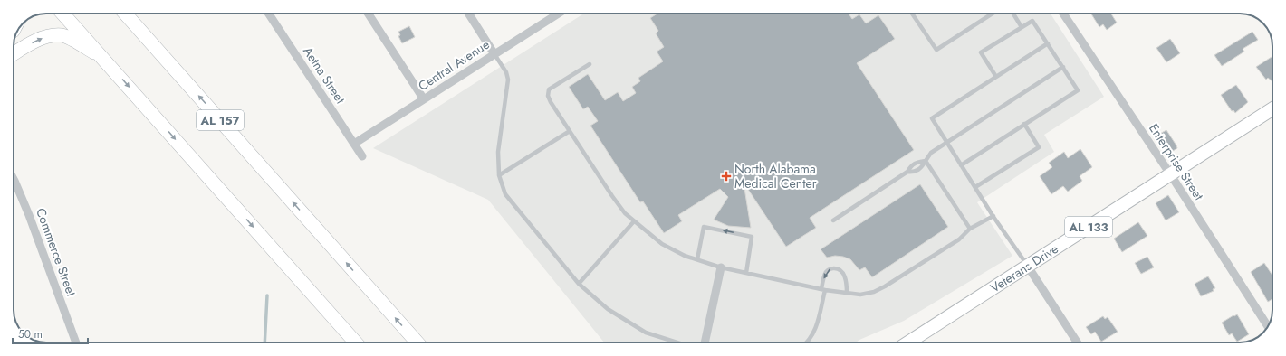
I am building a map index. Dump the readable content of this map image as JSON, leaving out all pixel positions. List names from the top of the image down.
{
  "streets": {
    "highway": ["AL 157"],
    "main road": ["AL 133", "Veterans Drive"],
    "street": [
      "Central Avenue",
      "Aetna Street",
      "Enterprise Street",
      "Commerce Street"
    ]
  },
  "crossings": [
    ["Central Avenue", "Aetna Street"],
    ["Enterprise Street", "Veterans Drive"]
  ],
  "places": {
    "health": ["North Alabama Medical Center"]
  },
  "scale_bar": "50 m"
}
